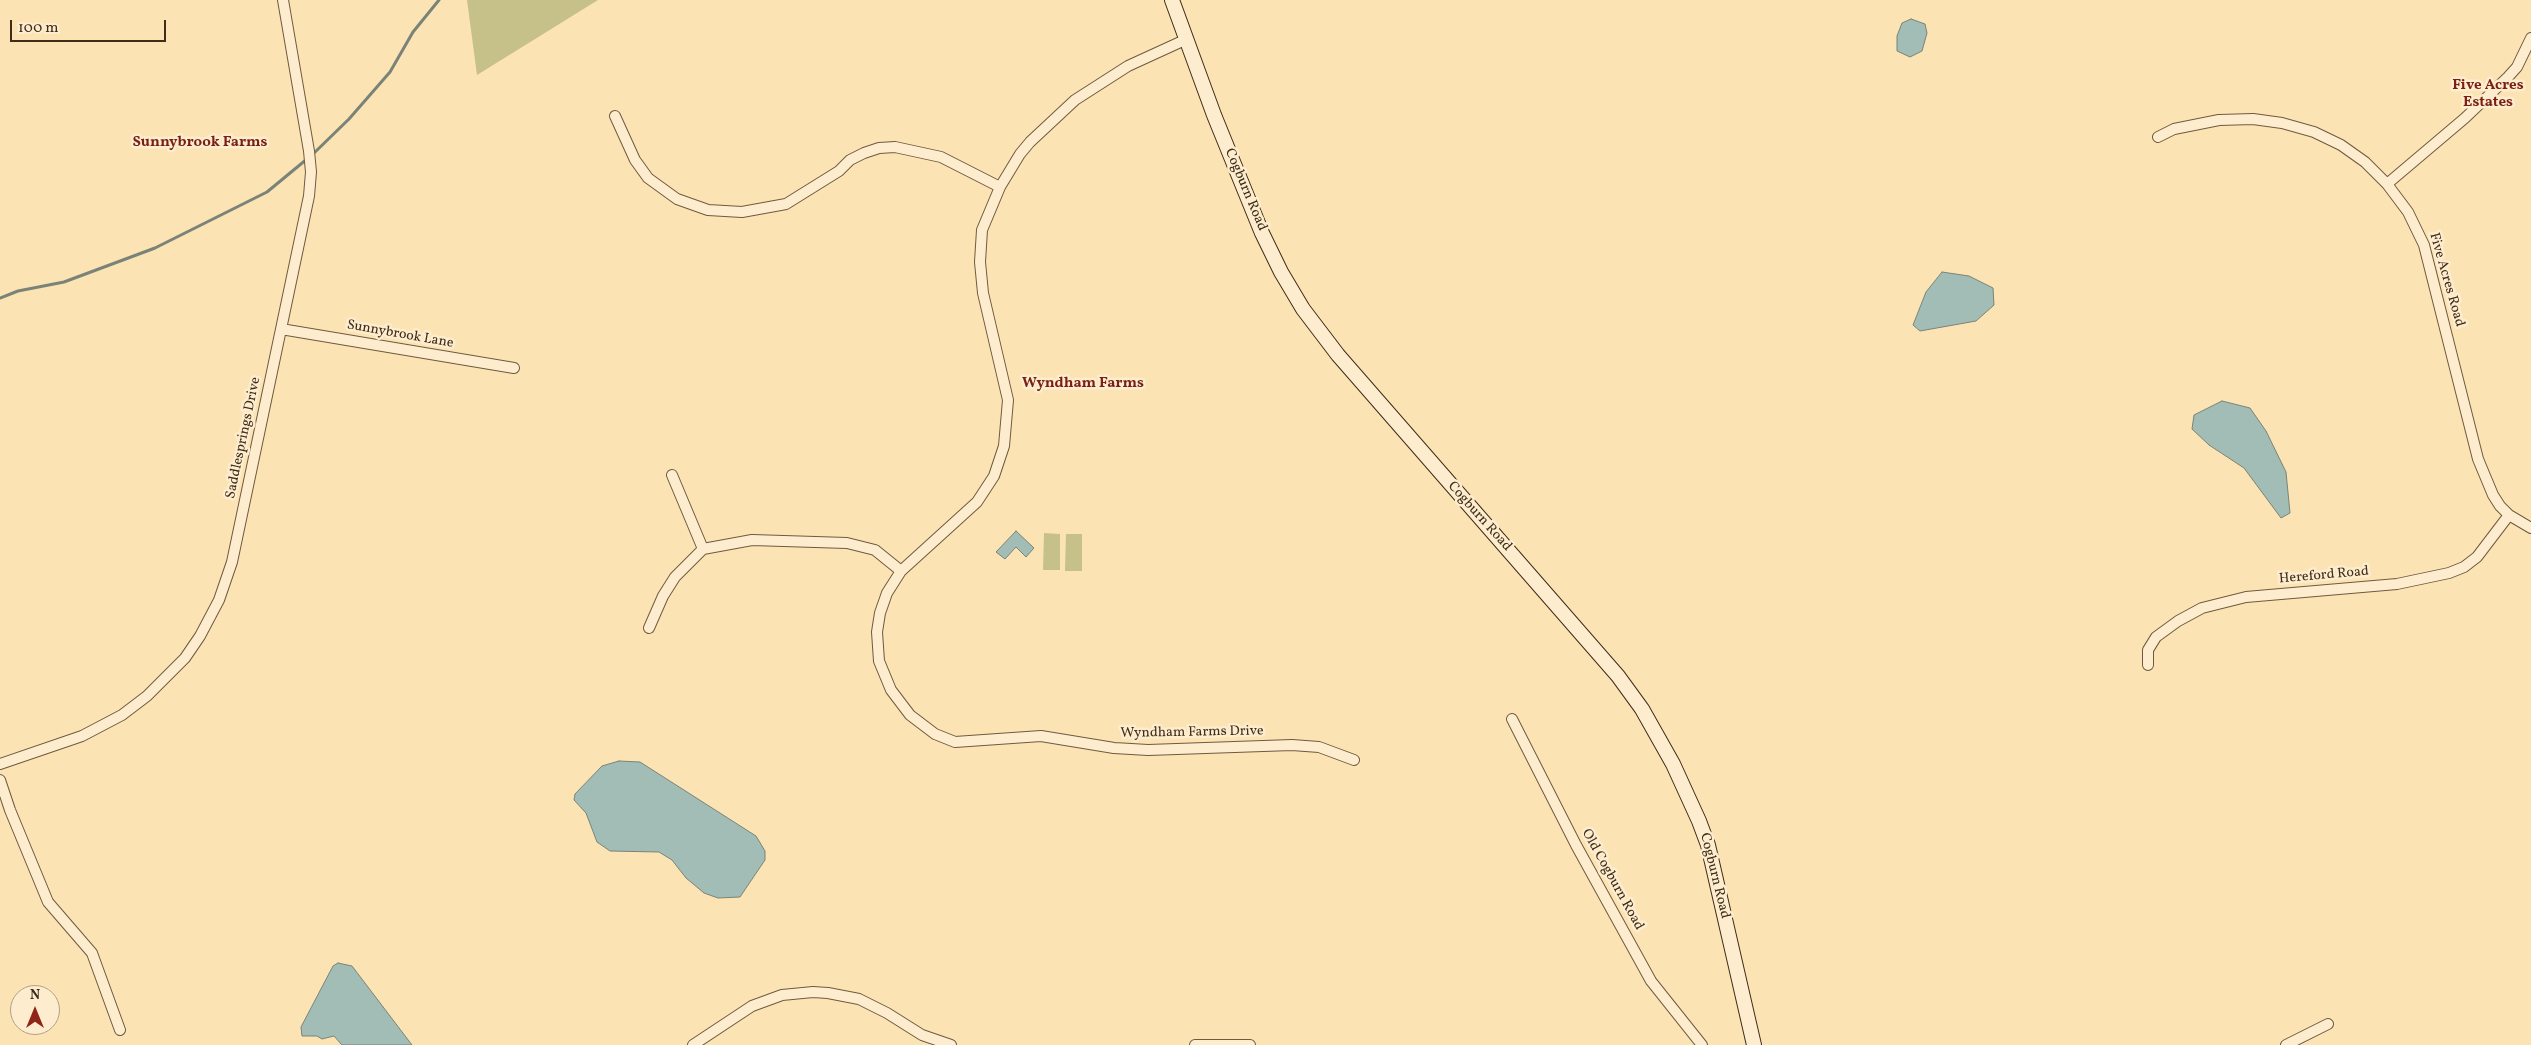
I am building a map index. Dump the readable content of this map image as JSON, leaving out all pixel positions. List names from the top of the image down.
{
  "streets": {
    "street": [
      "Cogburn Road",
      "Five Acres Road",
      "Sunnybrook Lane",
      "Saddlesprings Drive",
      "Hereford Road",
      "Wyndham Farms Drive",
      "Old Cogburn Road"
    ]
  },
  "crossings": [
    ["Cogburn Road", "Wyndham Farms Drive"],
    ["Five Acres Road", "Hereford Road"],
    ["Sunnybrook Lane", "Saddlesprings Drive"]
  ],
  "districts": ["Five Acres Estates", "Sunnybrook Farms", "Wyndham Farms"],
  "scale_bar": "100 m",
  "north": "top"
}
